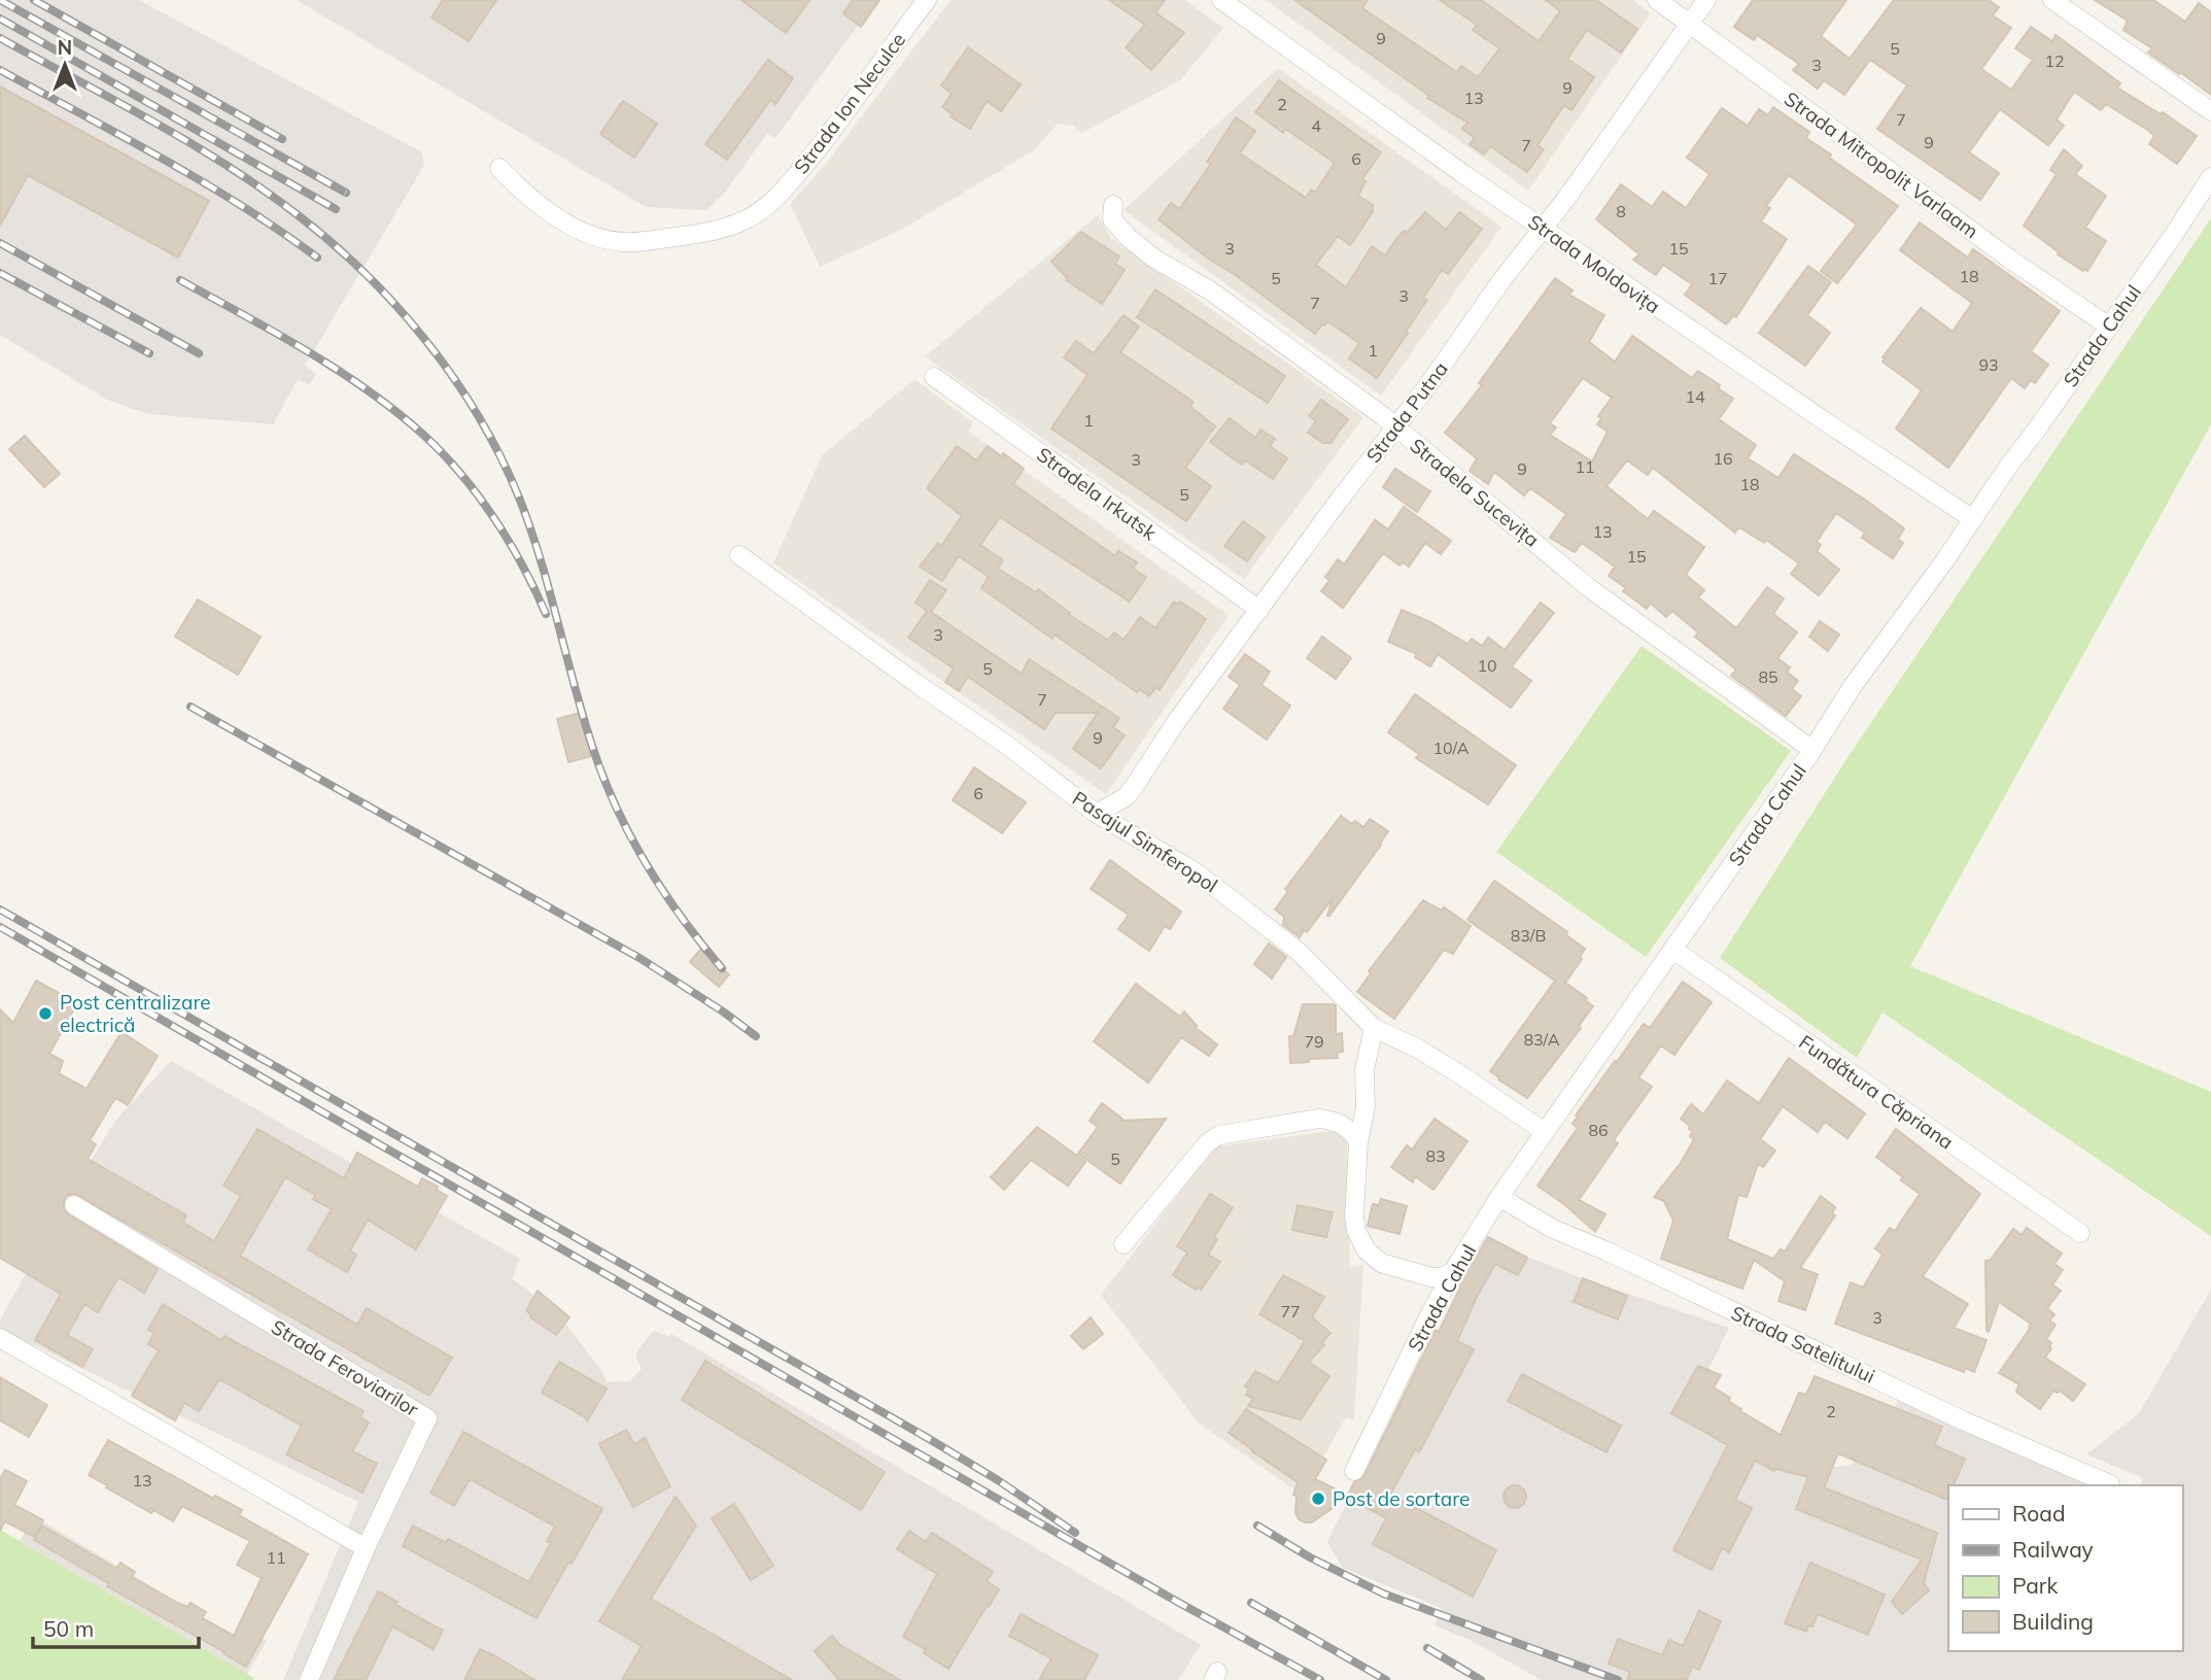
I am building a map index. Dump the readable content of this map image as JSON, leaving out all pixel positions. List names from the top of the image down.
{
  "streets": {
    "street": [
      "Strada Ion Neculce",
      "Strada Mitropolit Varlaam",
      "Strada Moldovița",
      "Strada Cahul",
      "Strada Putna",
      "Stradela Sucevița",
      "Stradela Irkutsk",
      "Pasajul Simferopol",
      "Fundătura Căpriana",
      "Strada Satelitului",
      "Strada Feroviarilor"
    ]
  },
  "crossings": [
    ["Strada Mitropolit Varlaam", "Strada Cahul"],
    ["Strada Mitropolit Varlaam", "Strada Putna"],
    ["Strada Moldovița", "Strada Cahul"],
    ["Strada Moldovița", "Strada Putna"],
    ["Strada Cahul", "Stradela Sucevița"],
    ["Strada Cahul", "Pasajul Simferopol"],
    ["Strada Cahul", "Fundătura Căpriana"],
    ["Strada Cahul", "Strada Satelitului"],
    ["Strada Putna", "Stradela Sucevița"],
    ["Strada Putna", "Stradela Irkutsk"],
    ["Strada Putna", "Pasajul Simferopol"]
  ],
  "places": ["Post centralizare electrică", "Post de sortare"],
  "house_numbers": [
    "9",
    "5",
    "12",
    "3",
    "9",
    "13",
    "2",
    "7",
    "4",
    "9",
    "7",
    "6",
    "8",
    "3",
    "15",
    "18",
    "5",
    "17",
    "3",
    "7",
    "1",
    "93",
    "14",
    "1",
    "16",
    "3",
    "11",
    "9",
    "18",
    "5",
    "13",
    "15",
    "3",
    "10",
    "5",
    "85",
    "7",
    "9",
    "10/A",
    "6",
    "83/B",
    "83/A",
    "79",
    "86",
    "83",
    "5",
    "77",
    "3",
    "2",
    "13",
    "11"
  ],
  "legend": [
    "Road",
    "Railway",
    "Park",
    "Building"
  ],
  "scale_bar": "50 m",
  "north": "top"
}
